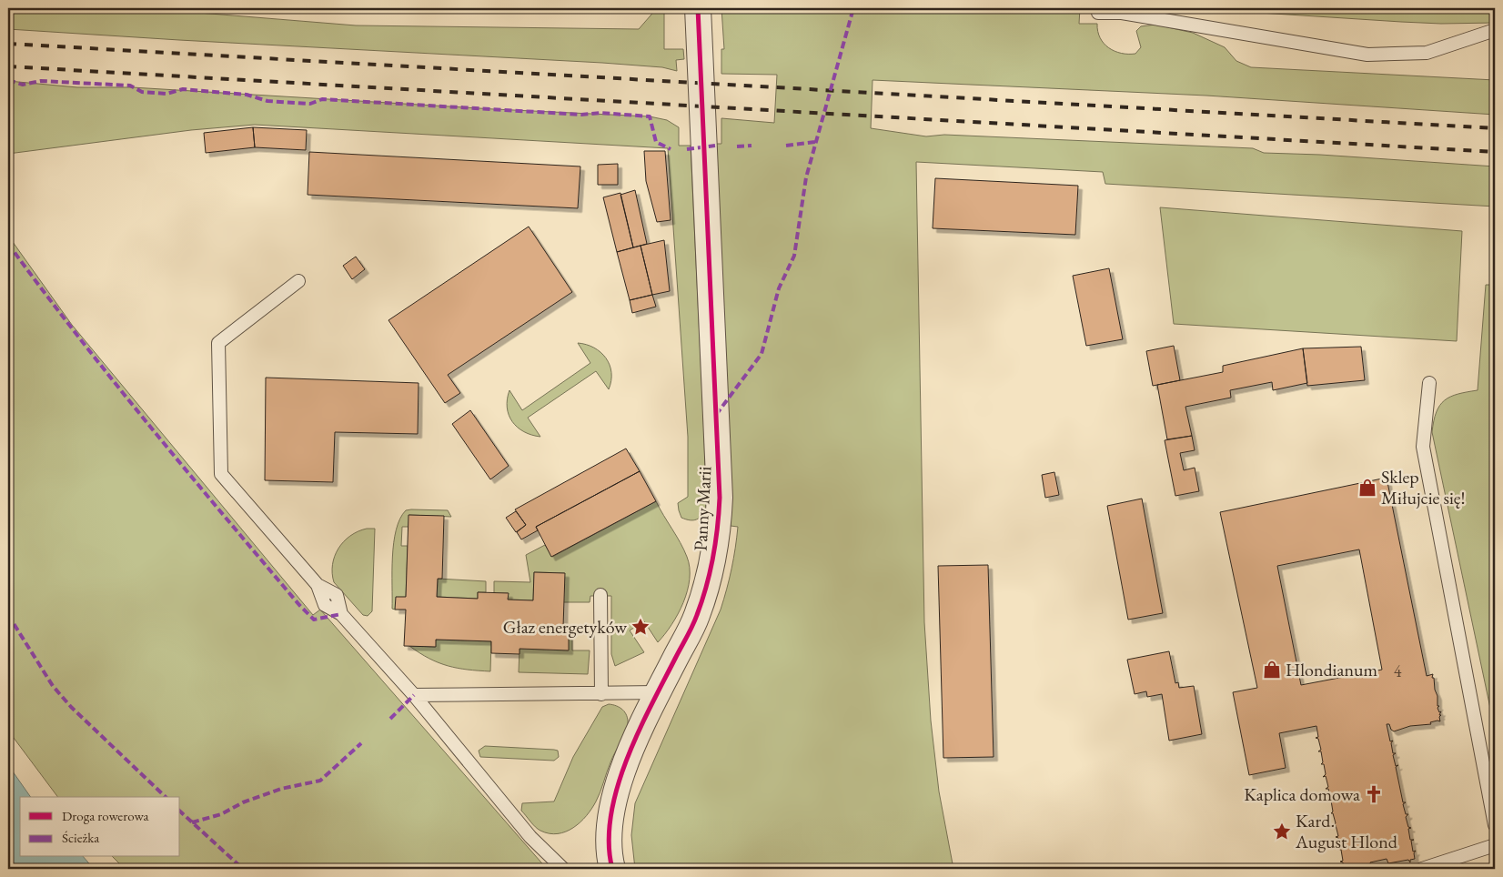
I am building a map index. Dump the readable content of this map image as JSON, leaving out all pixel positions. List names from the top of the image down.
{
  "streets": {
    "street": ["Panny Marii"]
  },
  "places": {
    "shop": ["Sklep Miłujcie się!", "Hlondianum"],
    "place": ["Głaz energetyków", "Kard. August Hlond"],
    "church": ["Kaplica domowa"]
  },
  "house_numbers": ["4"],
  "legend": ["Droga rowerowa", "Ścieżka"]
}
